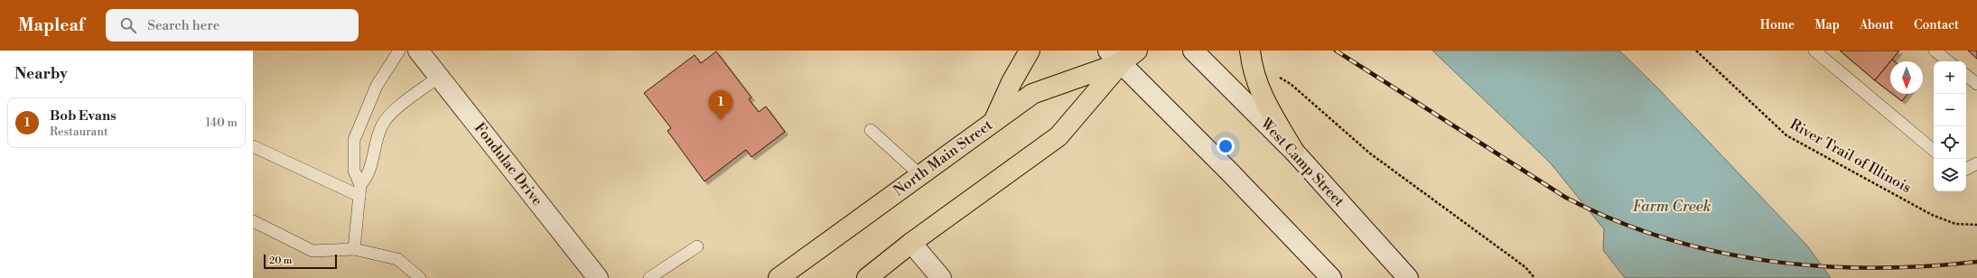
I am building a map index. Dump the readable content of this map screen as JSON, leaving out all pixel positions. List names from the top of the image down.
{
  "streets": {
    "main road": ["North Main Street", "West Camp Street", "Fondulac Drive"],
    "path": ["River Trail of Illinois"]
  },
  "water": ["Farm Creek"],
  "scale_bar": "20 m",
  "north": "bottom",
  "page": {
    "header": "Mapleaf",
    "search": "Search here",
    "nav": [
      "Home",
      "Map",
      "About",
      "Contact"
    ],
    "heading": "Nearby",
    "map_buttons": ["+", "−"],
    "pins": "1",
    "list": [
      {
        "mark": "1",
        "name": "Bob Evans",
        "note": "Restaurant",
        "value": "140 m"
      }
    ],
    "scale": "20 m"
  }
}
